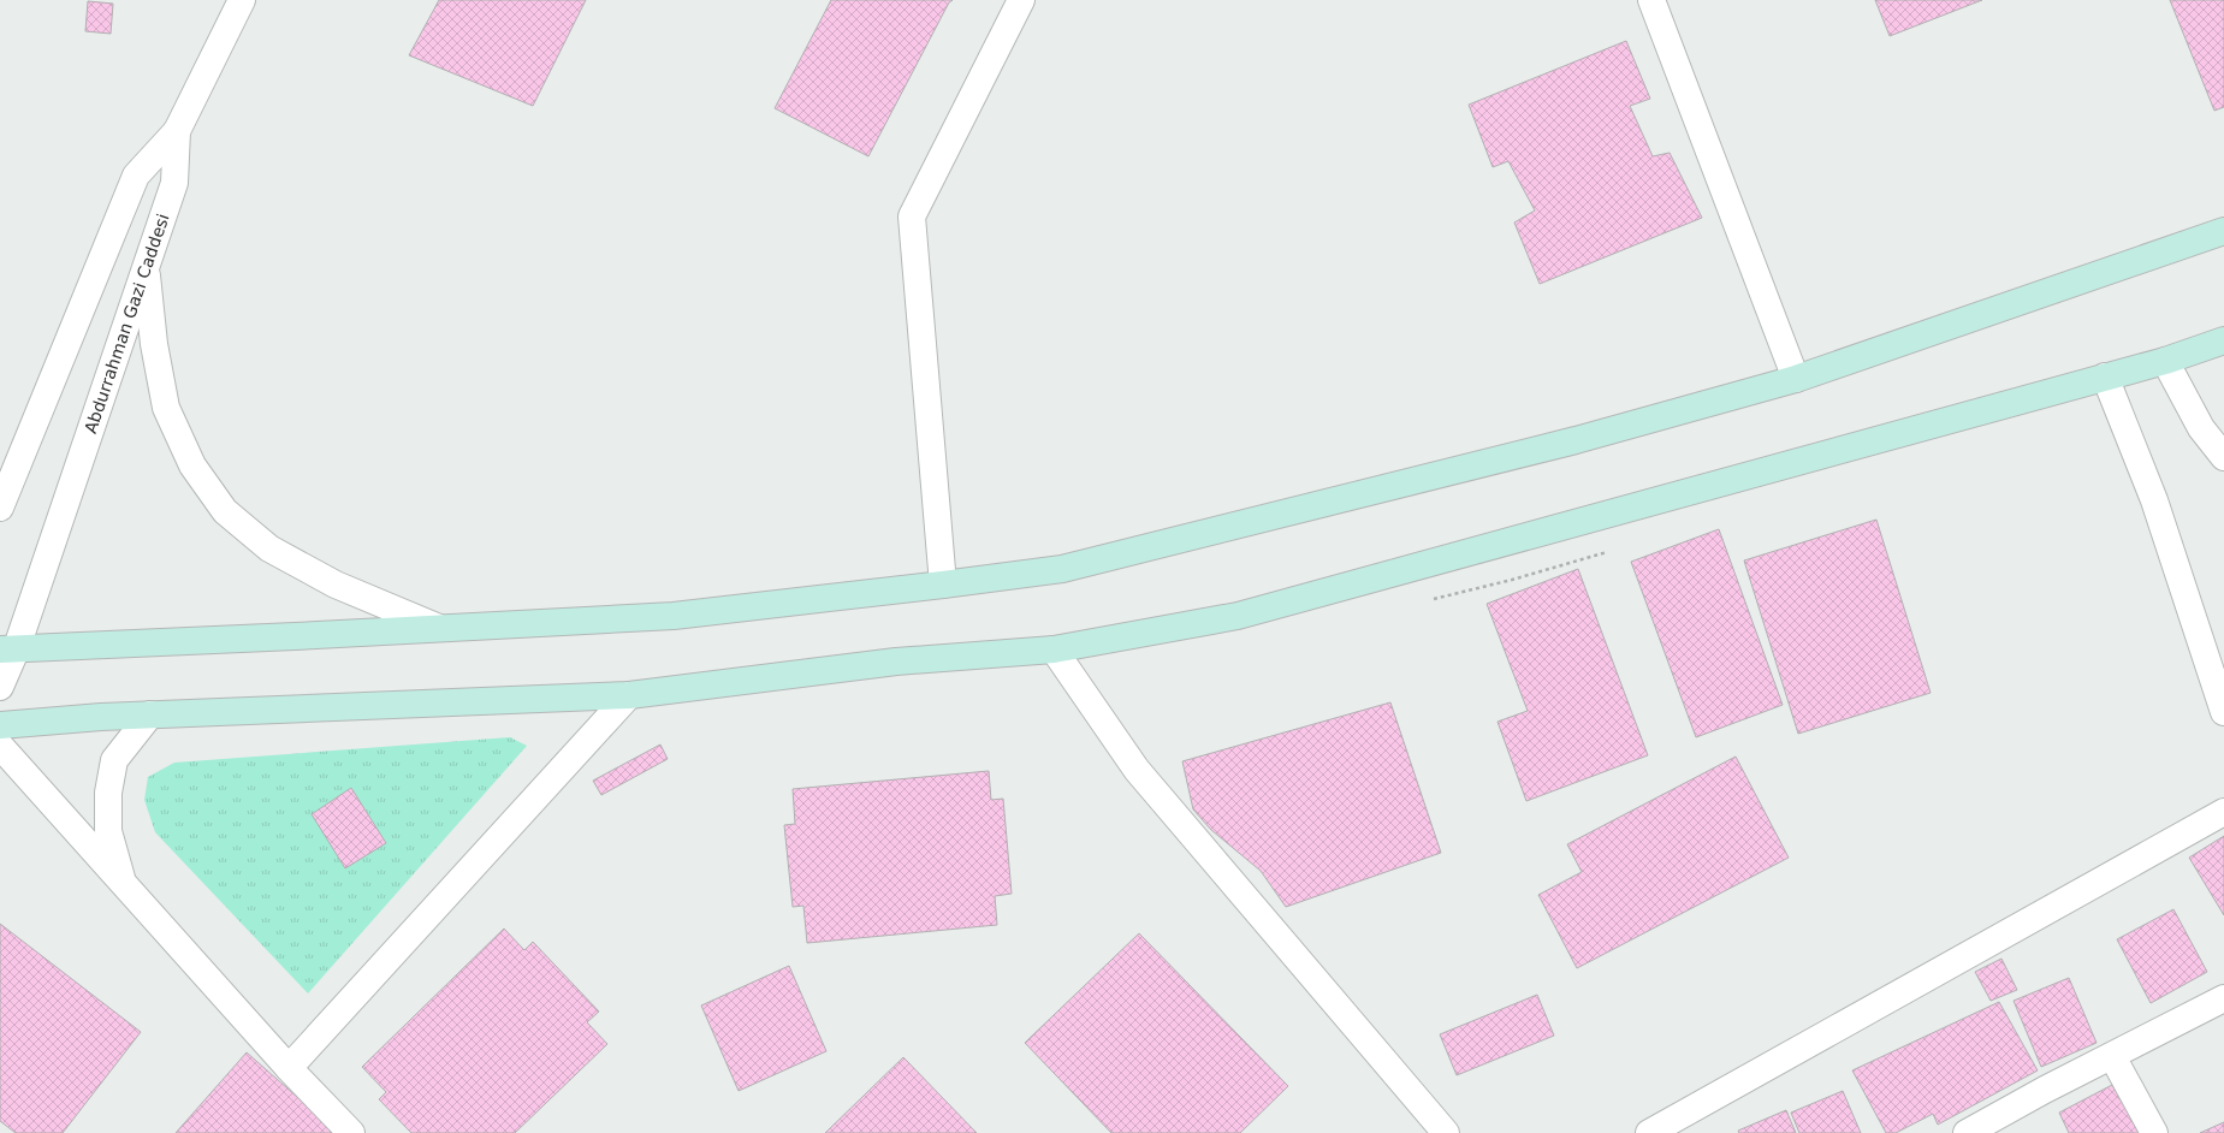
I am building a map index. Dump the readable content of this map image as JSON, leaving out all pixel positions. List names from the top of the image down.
{
  "streets": {
    "street": ["Abdurrahman Gazi Caddesi"]
  }
}
